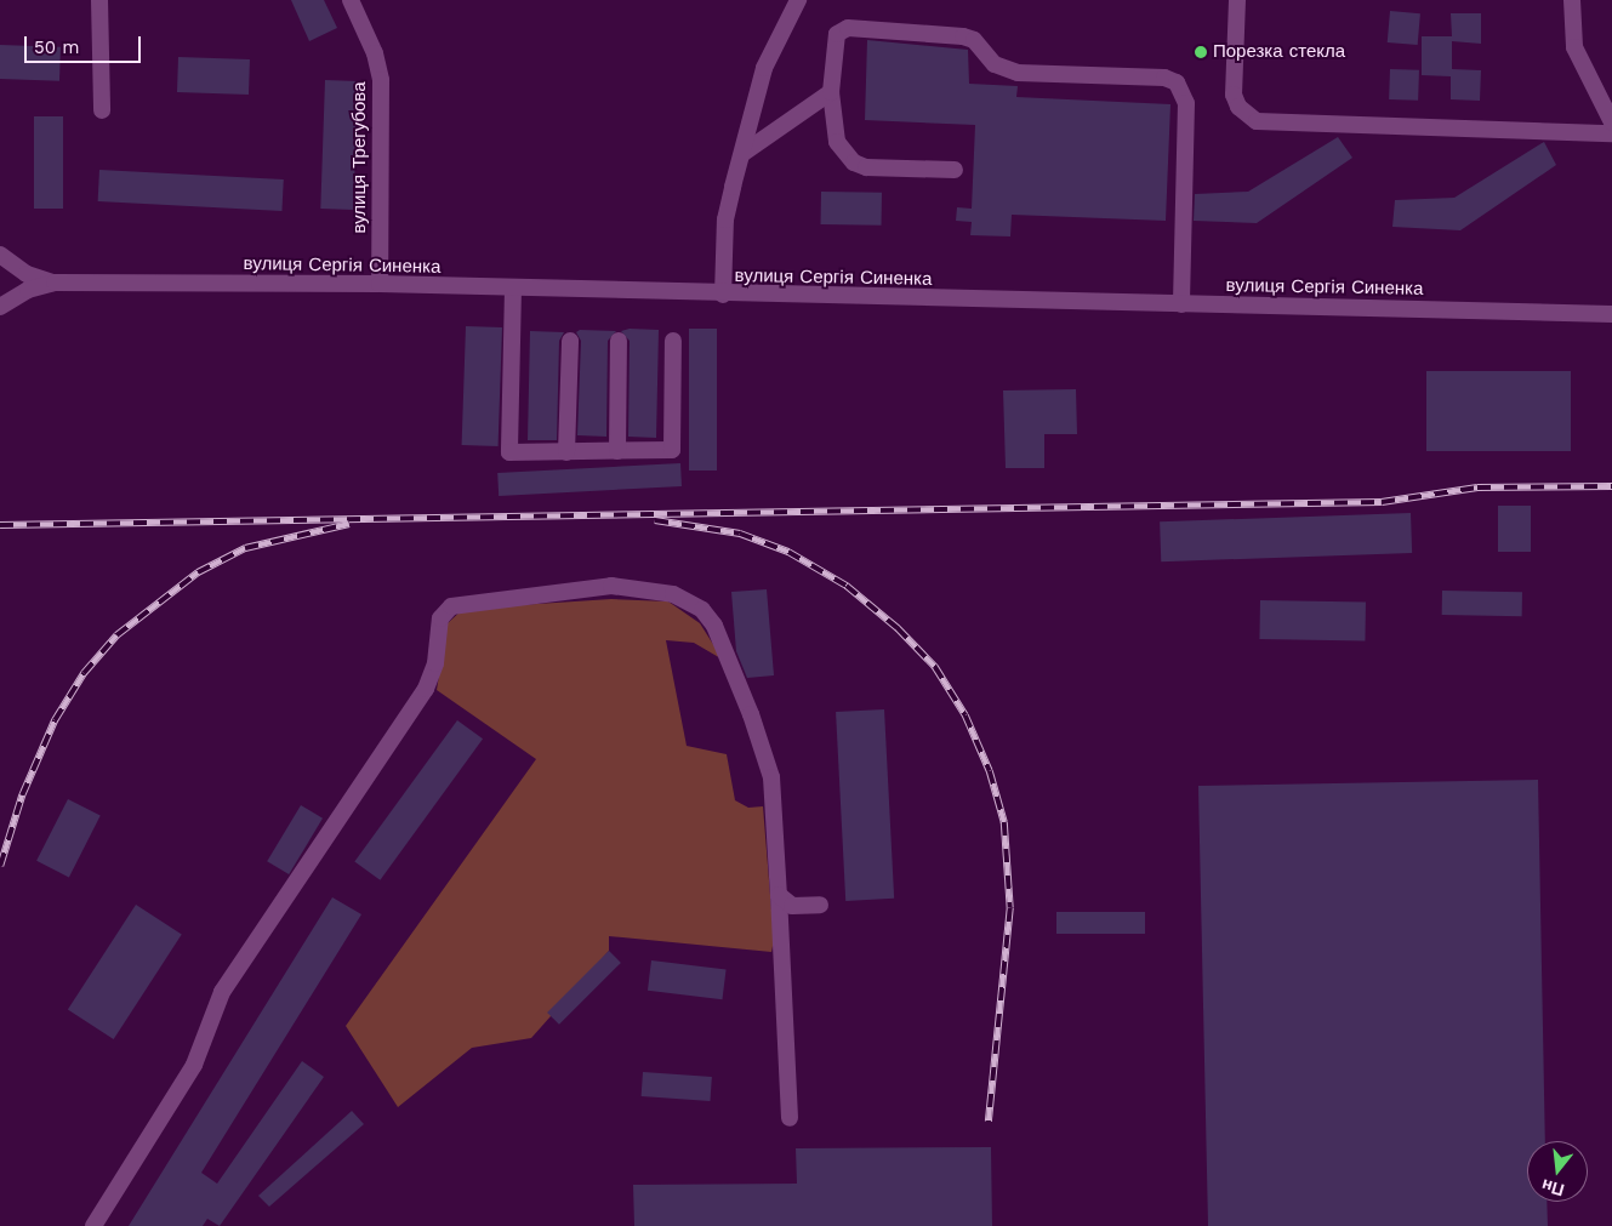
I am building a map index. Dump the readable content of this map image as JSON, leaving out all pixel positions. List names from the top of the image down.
{
  "streets": {
    "street": ["вулиця Трегубова", "вулиця Сергія Синенка"]
  },
  "crossings": [
    ["вулиця Трегубова", "вулиця Сергія Синенка"]
  ],
  "places": ["Порезка стекла"],
  "scale_bar": "50 m",
  "north": "bottom"
}
